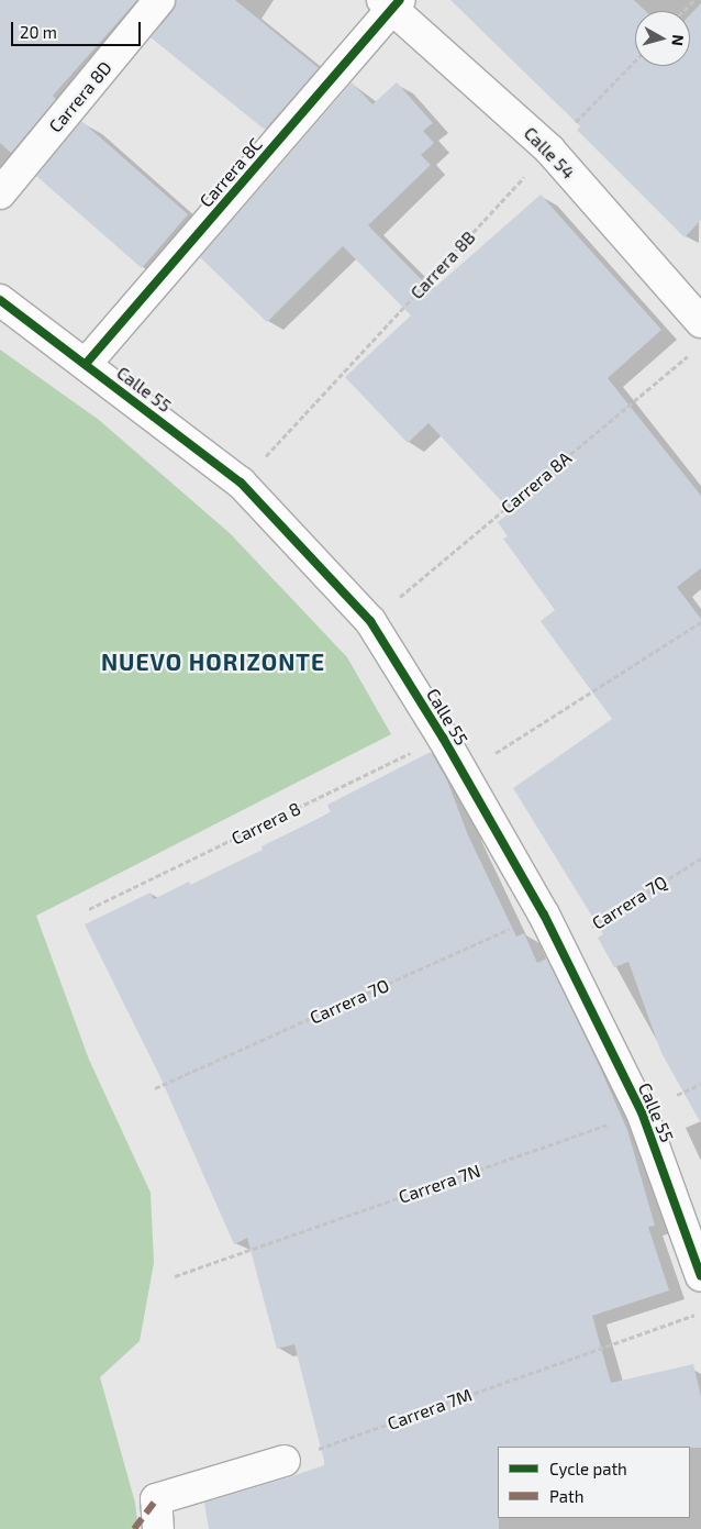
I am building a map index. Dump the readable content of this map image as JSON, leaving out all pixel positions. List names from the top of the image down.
{
  "streets": {
    "street": [
      "Carrera 8D",
      "Calle 54",
      "Carrera 8C",
      "Calle 55"
    ],
    "path": [
      "Carrera 8B",
      "Carrera 8A",
      "Carrera 8",
      "Carrera 7Q",
      "Carrera 7O",
      "Carrera 7N",
      "Carrera 7M"
    ]
  },
  "crossings": [
    ["Calle 54", "Carrera 8C"],
    ["Calle 54", "Carrera 8B"],
    ["Carrera 8C", "Calle 55"],
    ["Carrera 8B", "Calle 55"],
    ["Calle 55", "Carrera 8A"],
    ["Calle 55", "Carrera 8"],
    ["Calle 55", "Carrera 7Q"],
    ["Calle 55", "Carrera 7O"],
    ["Calle 55", "Carrera 7N"]
  ],
  "districts": ["NUEVO HORIZONTE"],
  "legend": ["Cycle path", "Path"],
  "scale_bar": "20 m",
  "north": "right"
}
